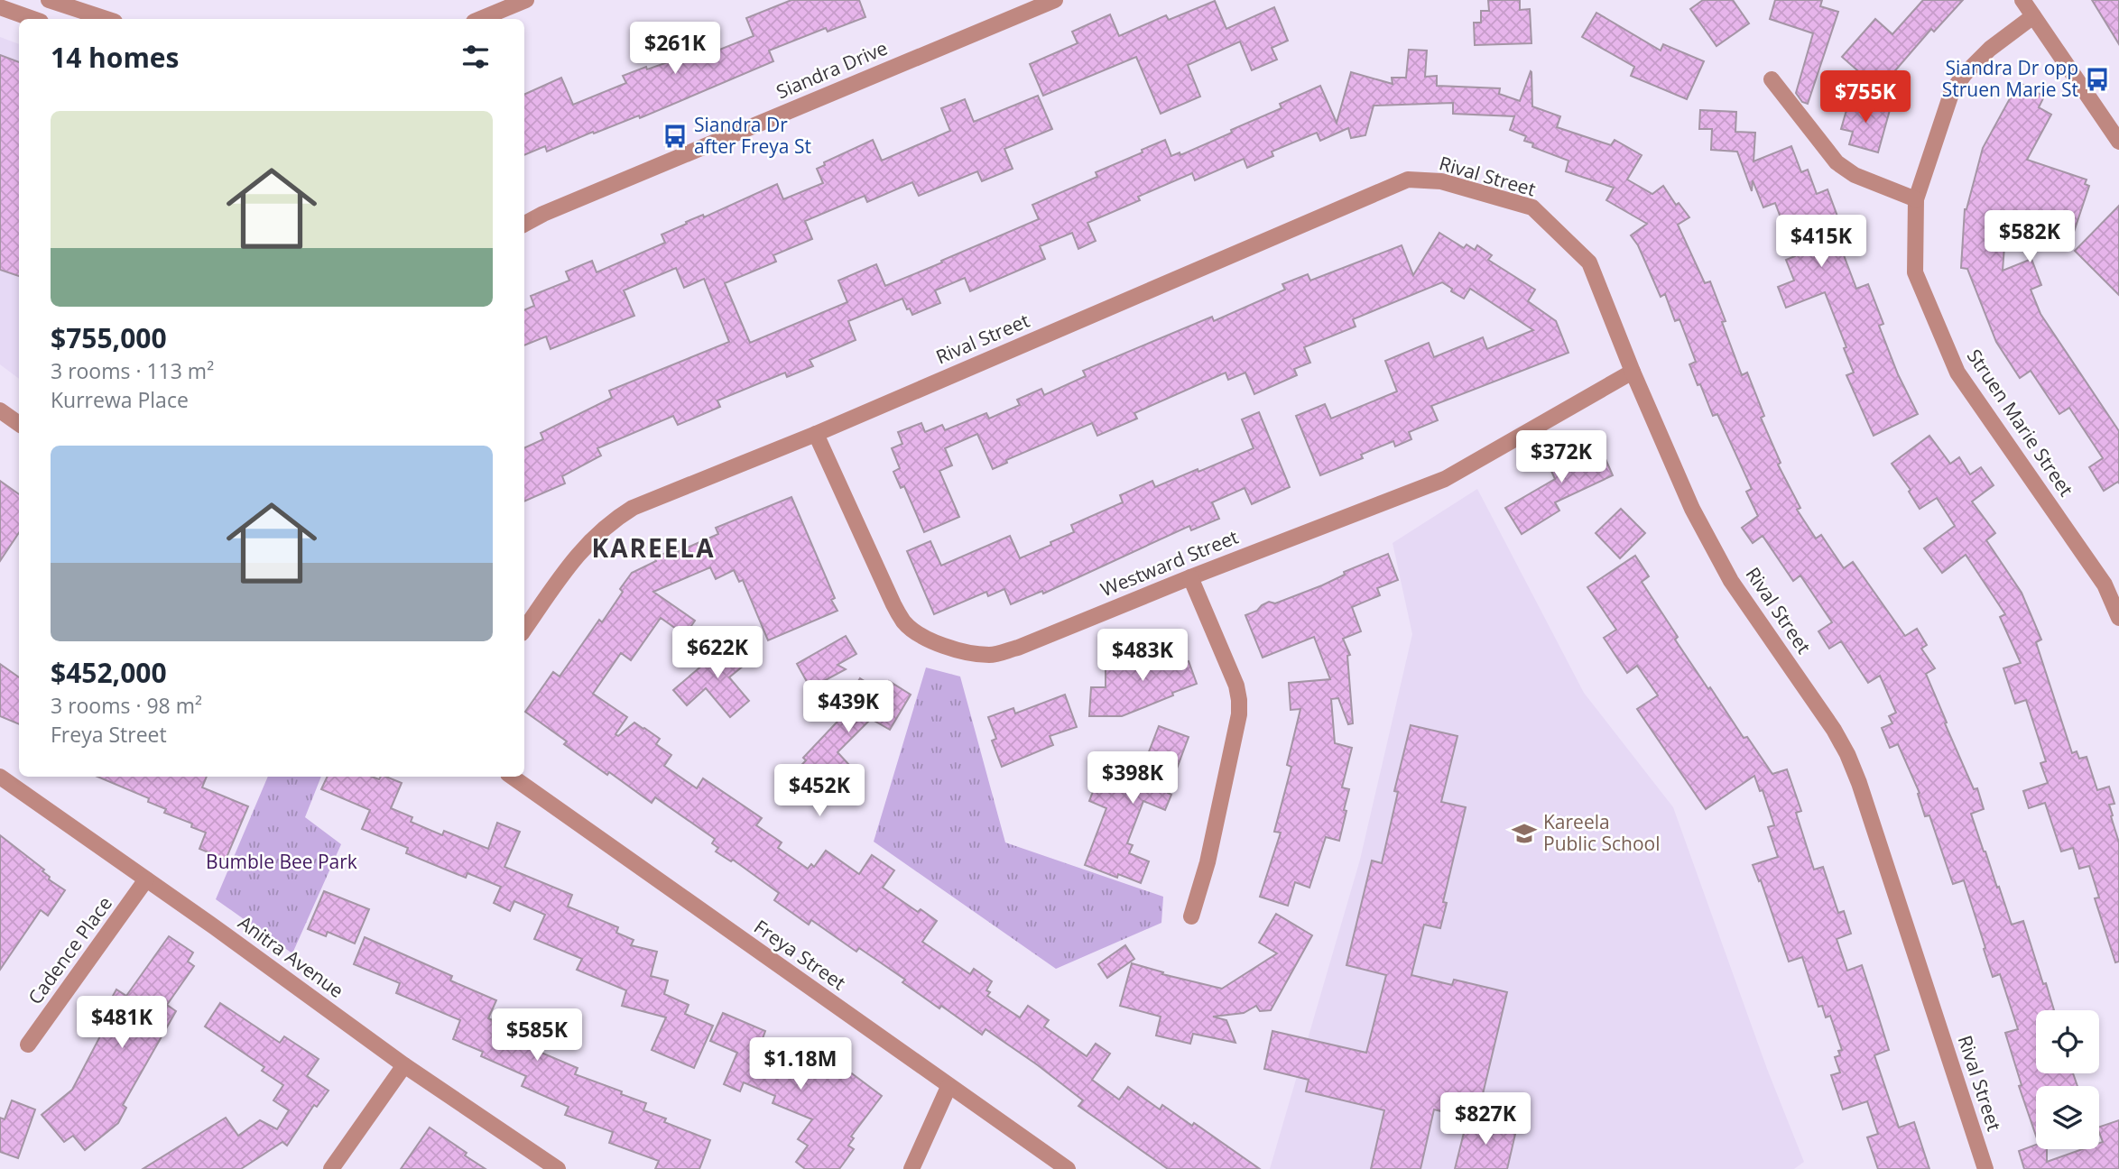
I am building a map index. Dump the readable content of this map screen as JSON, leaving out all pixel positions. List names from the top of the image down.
{
  "streets": {
    "street": [
      "Siandra Drive",
      "Rival Street",
      "Struen Marie Street",
      "Westward Street",
      "Cadence Place",
      "Freya Street",
      "Anitra Avenue"
    ]
  },
  "crossings": [
    ["Rival Street", "Westward Street"],
    ["Cadence Place", "Anitra Avenue"]
  ],
  "districts": ["KAREELA"],
  "parks": ["Bumble Bee Park"],
  "places": {
    "bus stop": ["Siandra Dr opp Struen Marie St", "Siandra Dr after Freya St"],
    "school or university": ["Kareela Public School"]
  },
  "page": {
    "heading": "14 homes",
    "price": [
      "$261K",
      "$755K",
      "$582K",
      "$415K",
      "$372K",
      "$622K",
      "$483K",
      "$439K",
      "$398K",
      "$452K",
      "$481K",
      "$585K",
      "$1.18M",
      "$827K"
    ],
    "list": [
      {
        "name": "$755,000",
        "note": "3 rooms · 113 m² · Kurrewa Place"
      },
      {
        "name": "$452,000",
        "note": "3 rooms · 98 m² · Freya Street"
      }
    ]
  }
}
